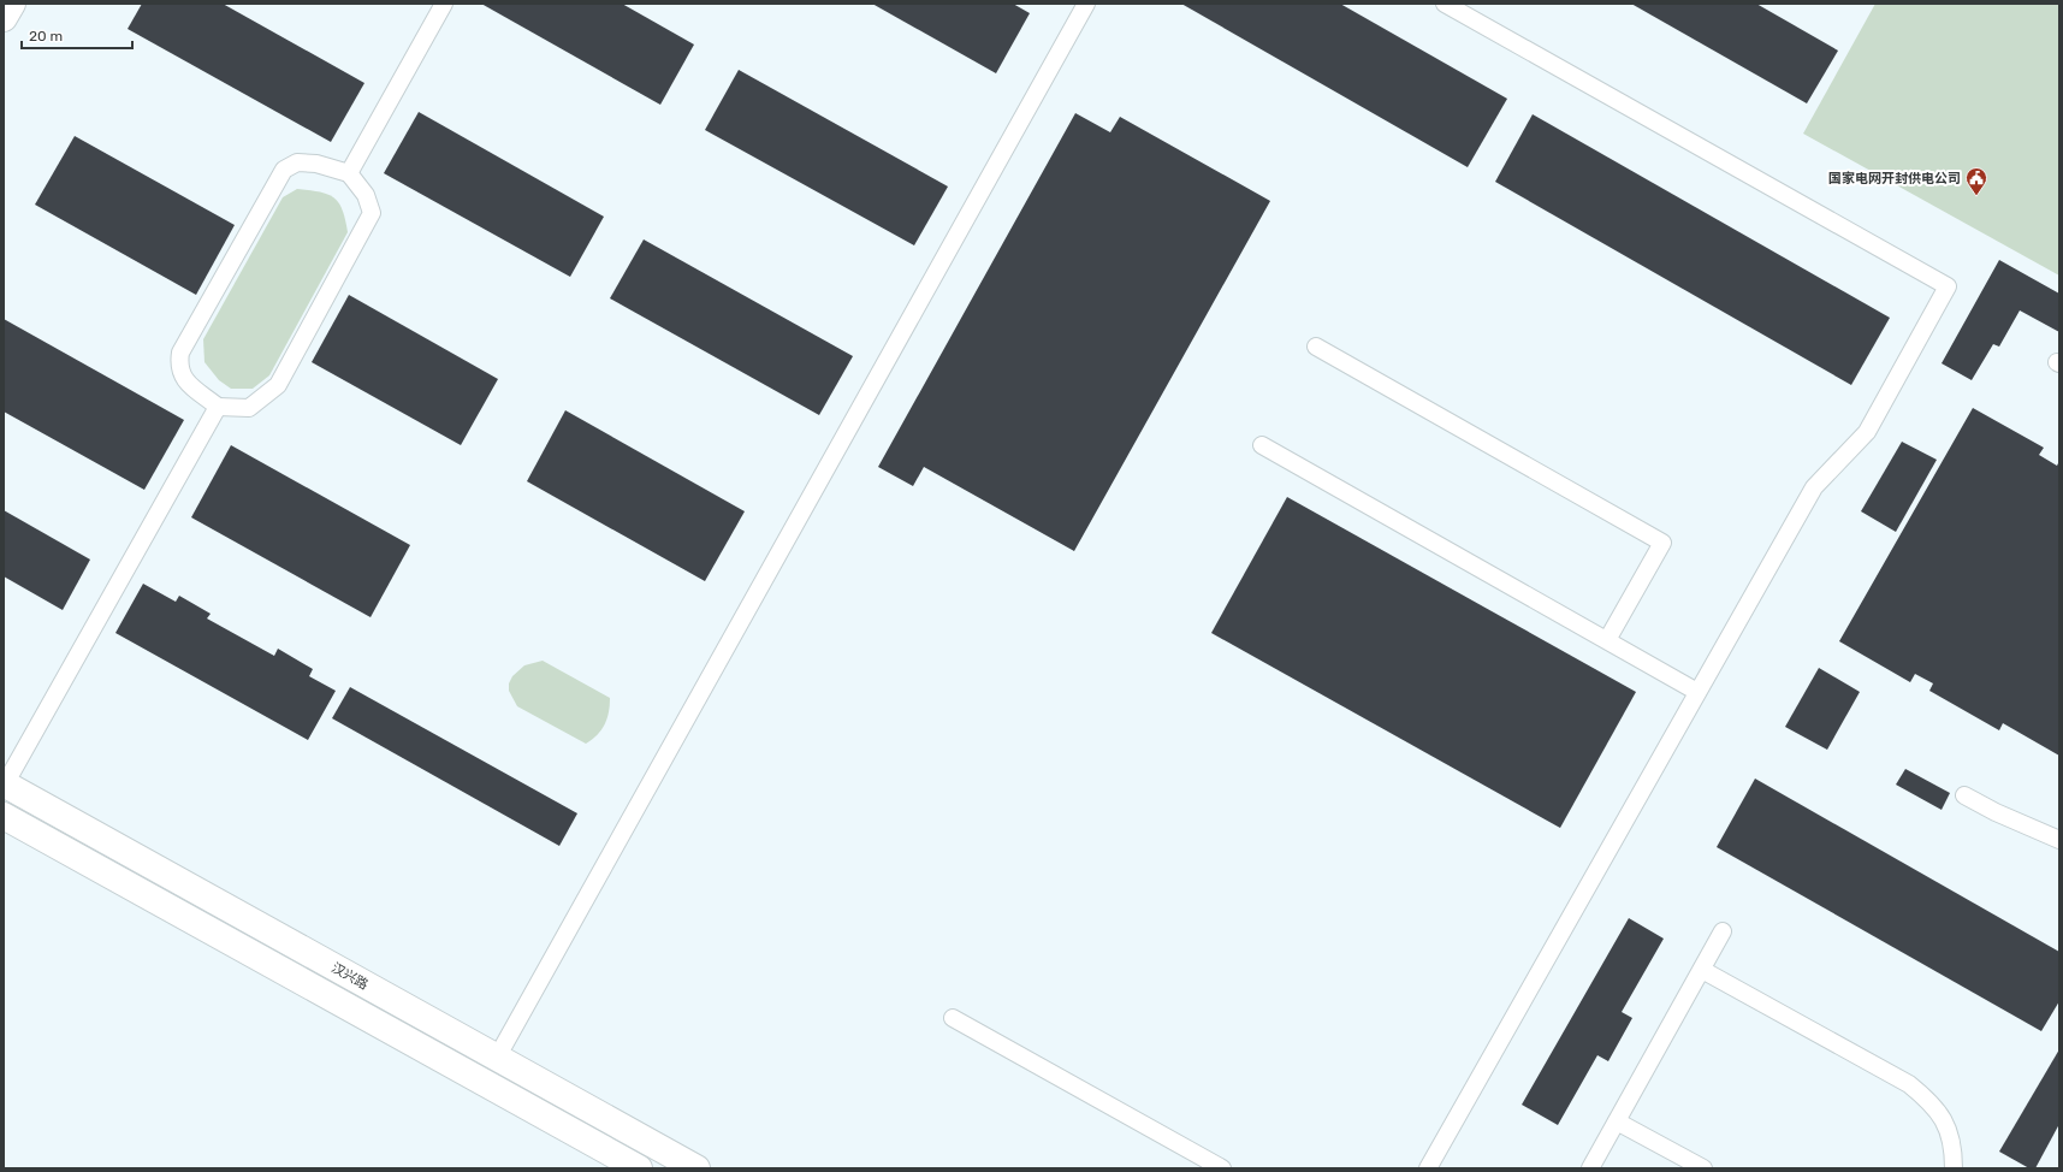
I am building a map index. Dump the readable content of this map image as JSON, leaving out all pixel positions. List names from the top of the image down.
{
  "streets": {
    "street": ["汉兴路"]
  },
  "places": {
    "public building": ["国家电网开封供电公司"]
  },
  "scale_bar": "20 m"
}
